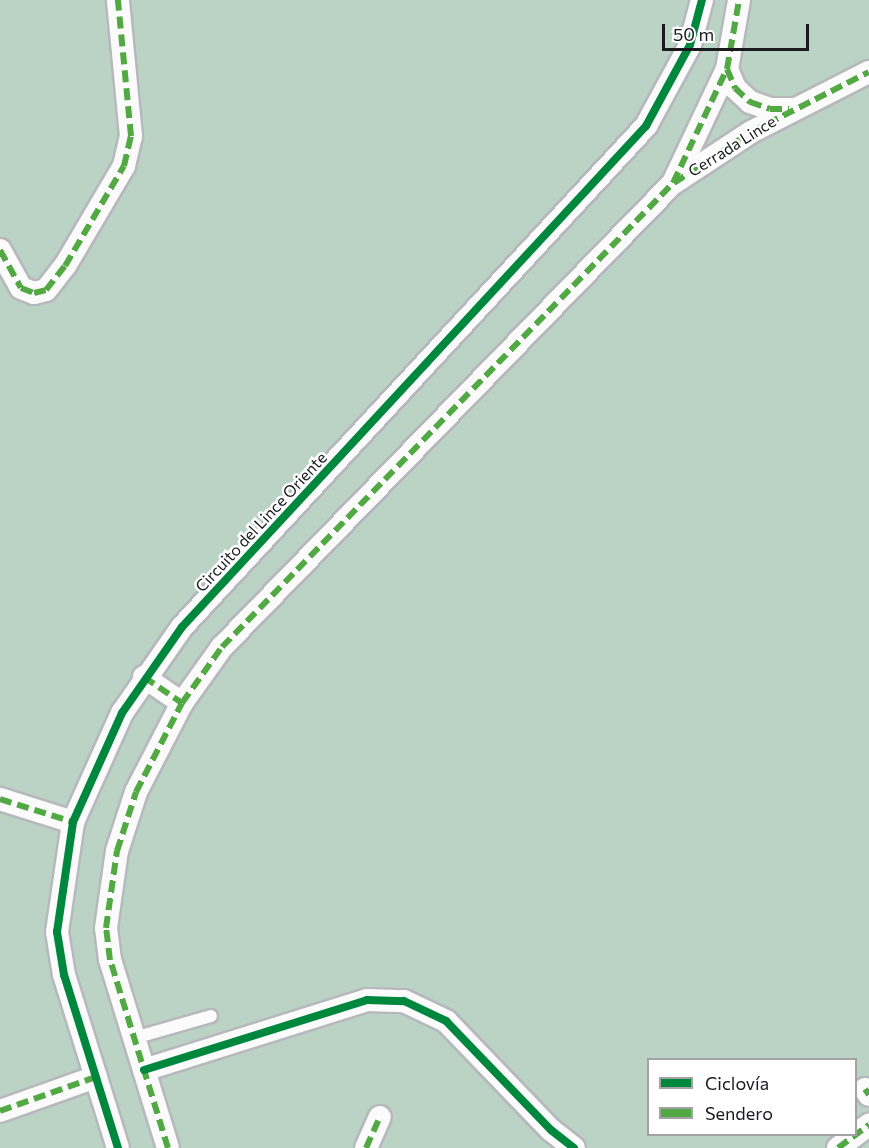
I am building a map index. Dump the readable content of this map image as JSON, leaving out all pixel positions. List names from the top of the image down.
{
  "streets": {
    "street": ["Cerrada Lince", "Circuito del Lince Oriente"]
  },
  "legend": ["Ciclovía", "Sendero"],
  "scale_bar": "50 m"
}
